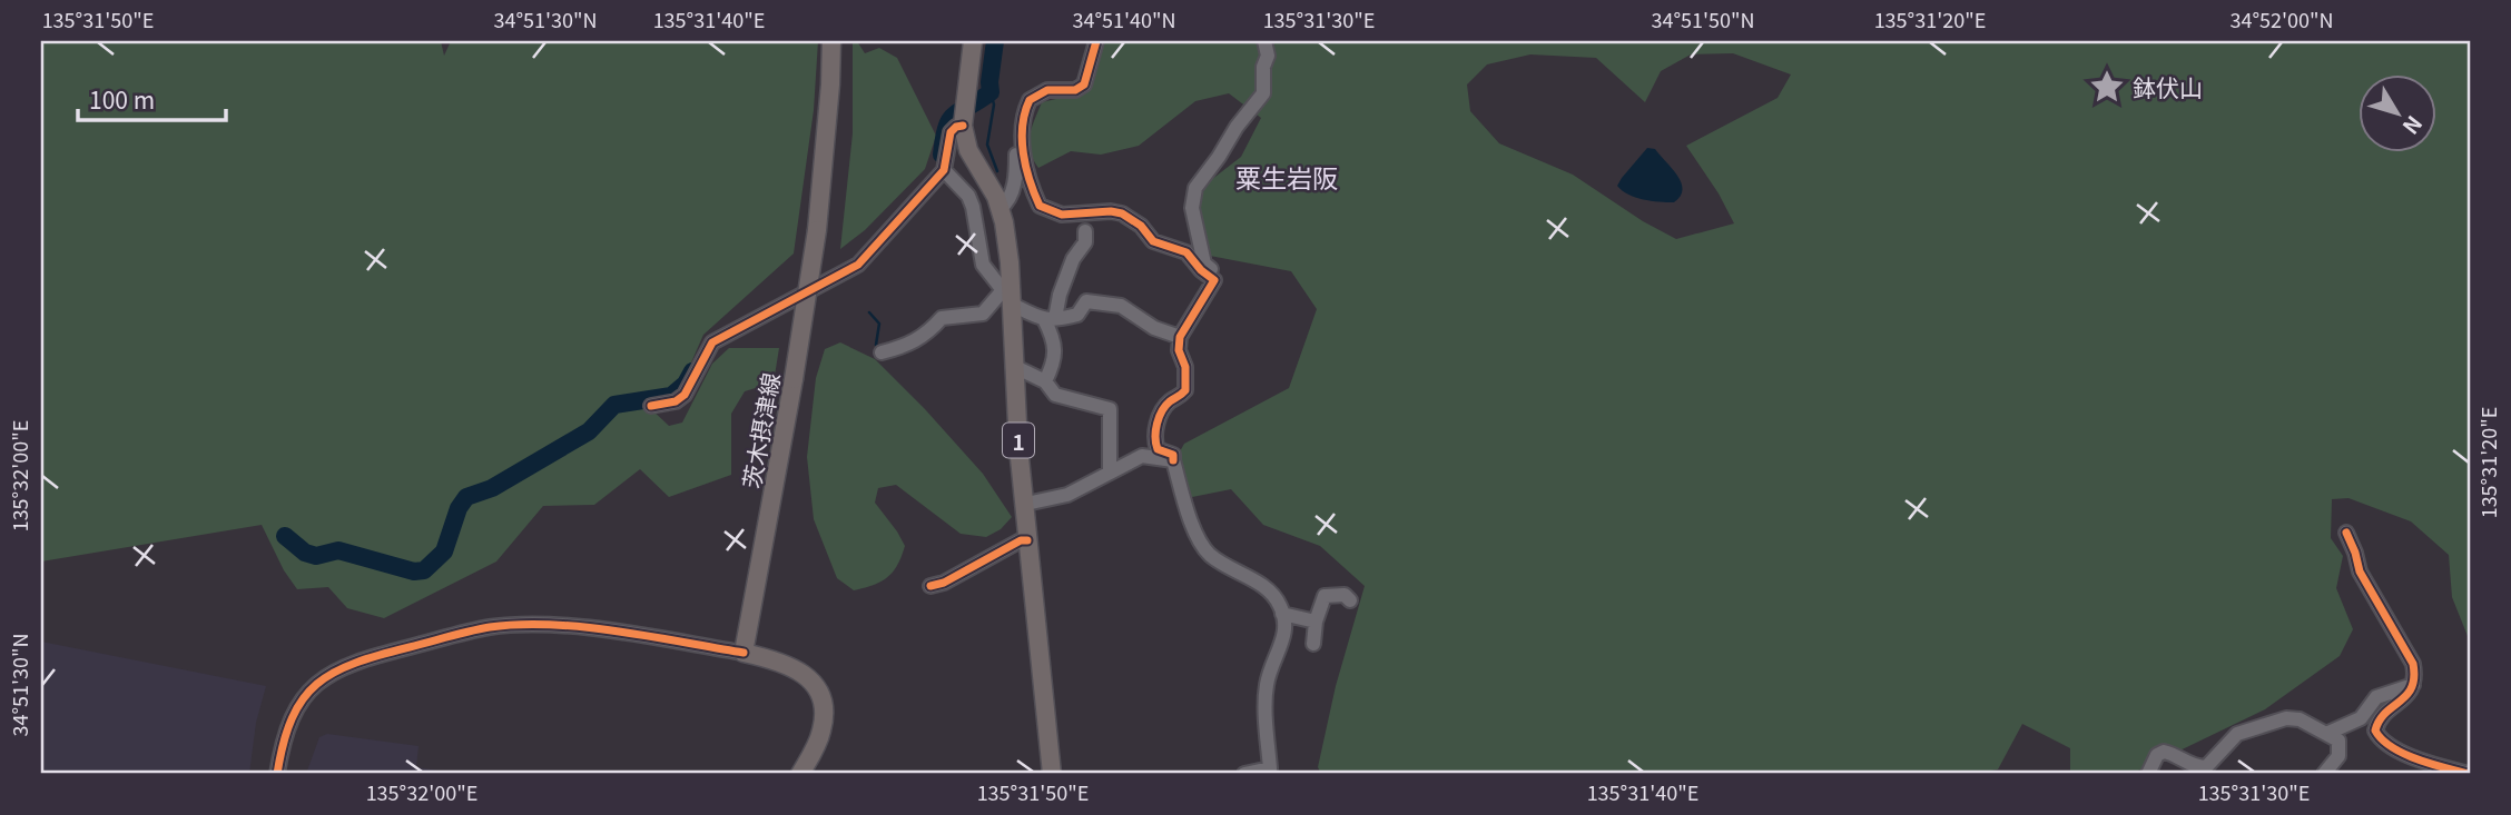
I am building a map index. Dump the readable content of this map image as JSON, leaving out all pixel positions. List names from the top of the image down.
{
  "streets": {
    "main road": ["茨木摂津線", "1"]
  },
  "districts": ["粟生岩阪"],
  "places": {
    "place": ["鉢伏山"]
  },
  "scale_bar": "100 m",
  "north": "bottom right",
  "coordinates": [
    "135°31'50\"E",
    "34°51'30\"N",
    "135°31'40\"E",
    "34°51'40\"N",
    "135°31'30\"E",
    "34°51'50\"N",
    "135°31'20\"E",
    "34°52'00\"N",
    "135°32'00\"E"
  ]
}
